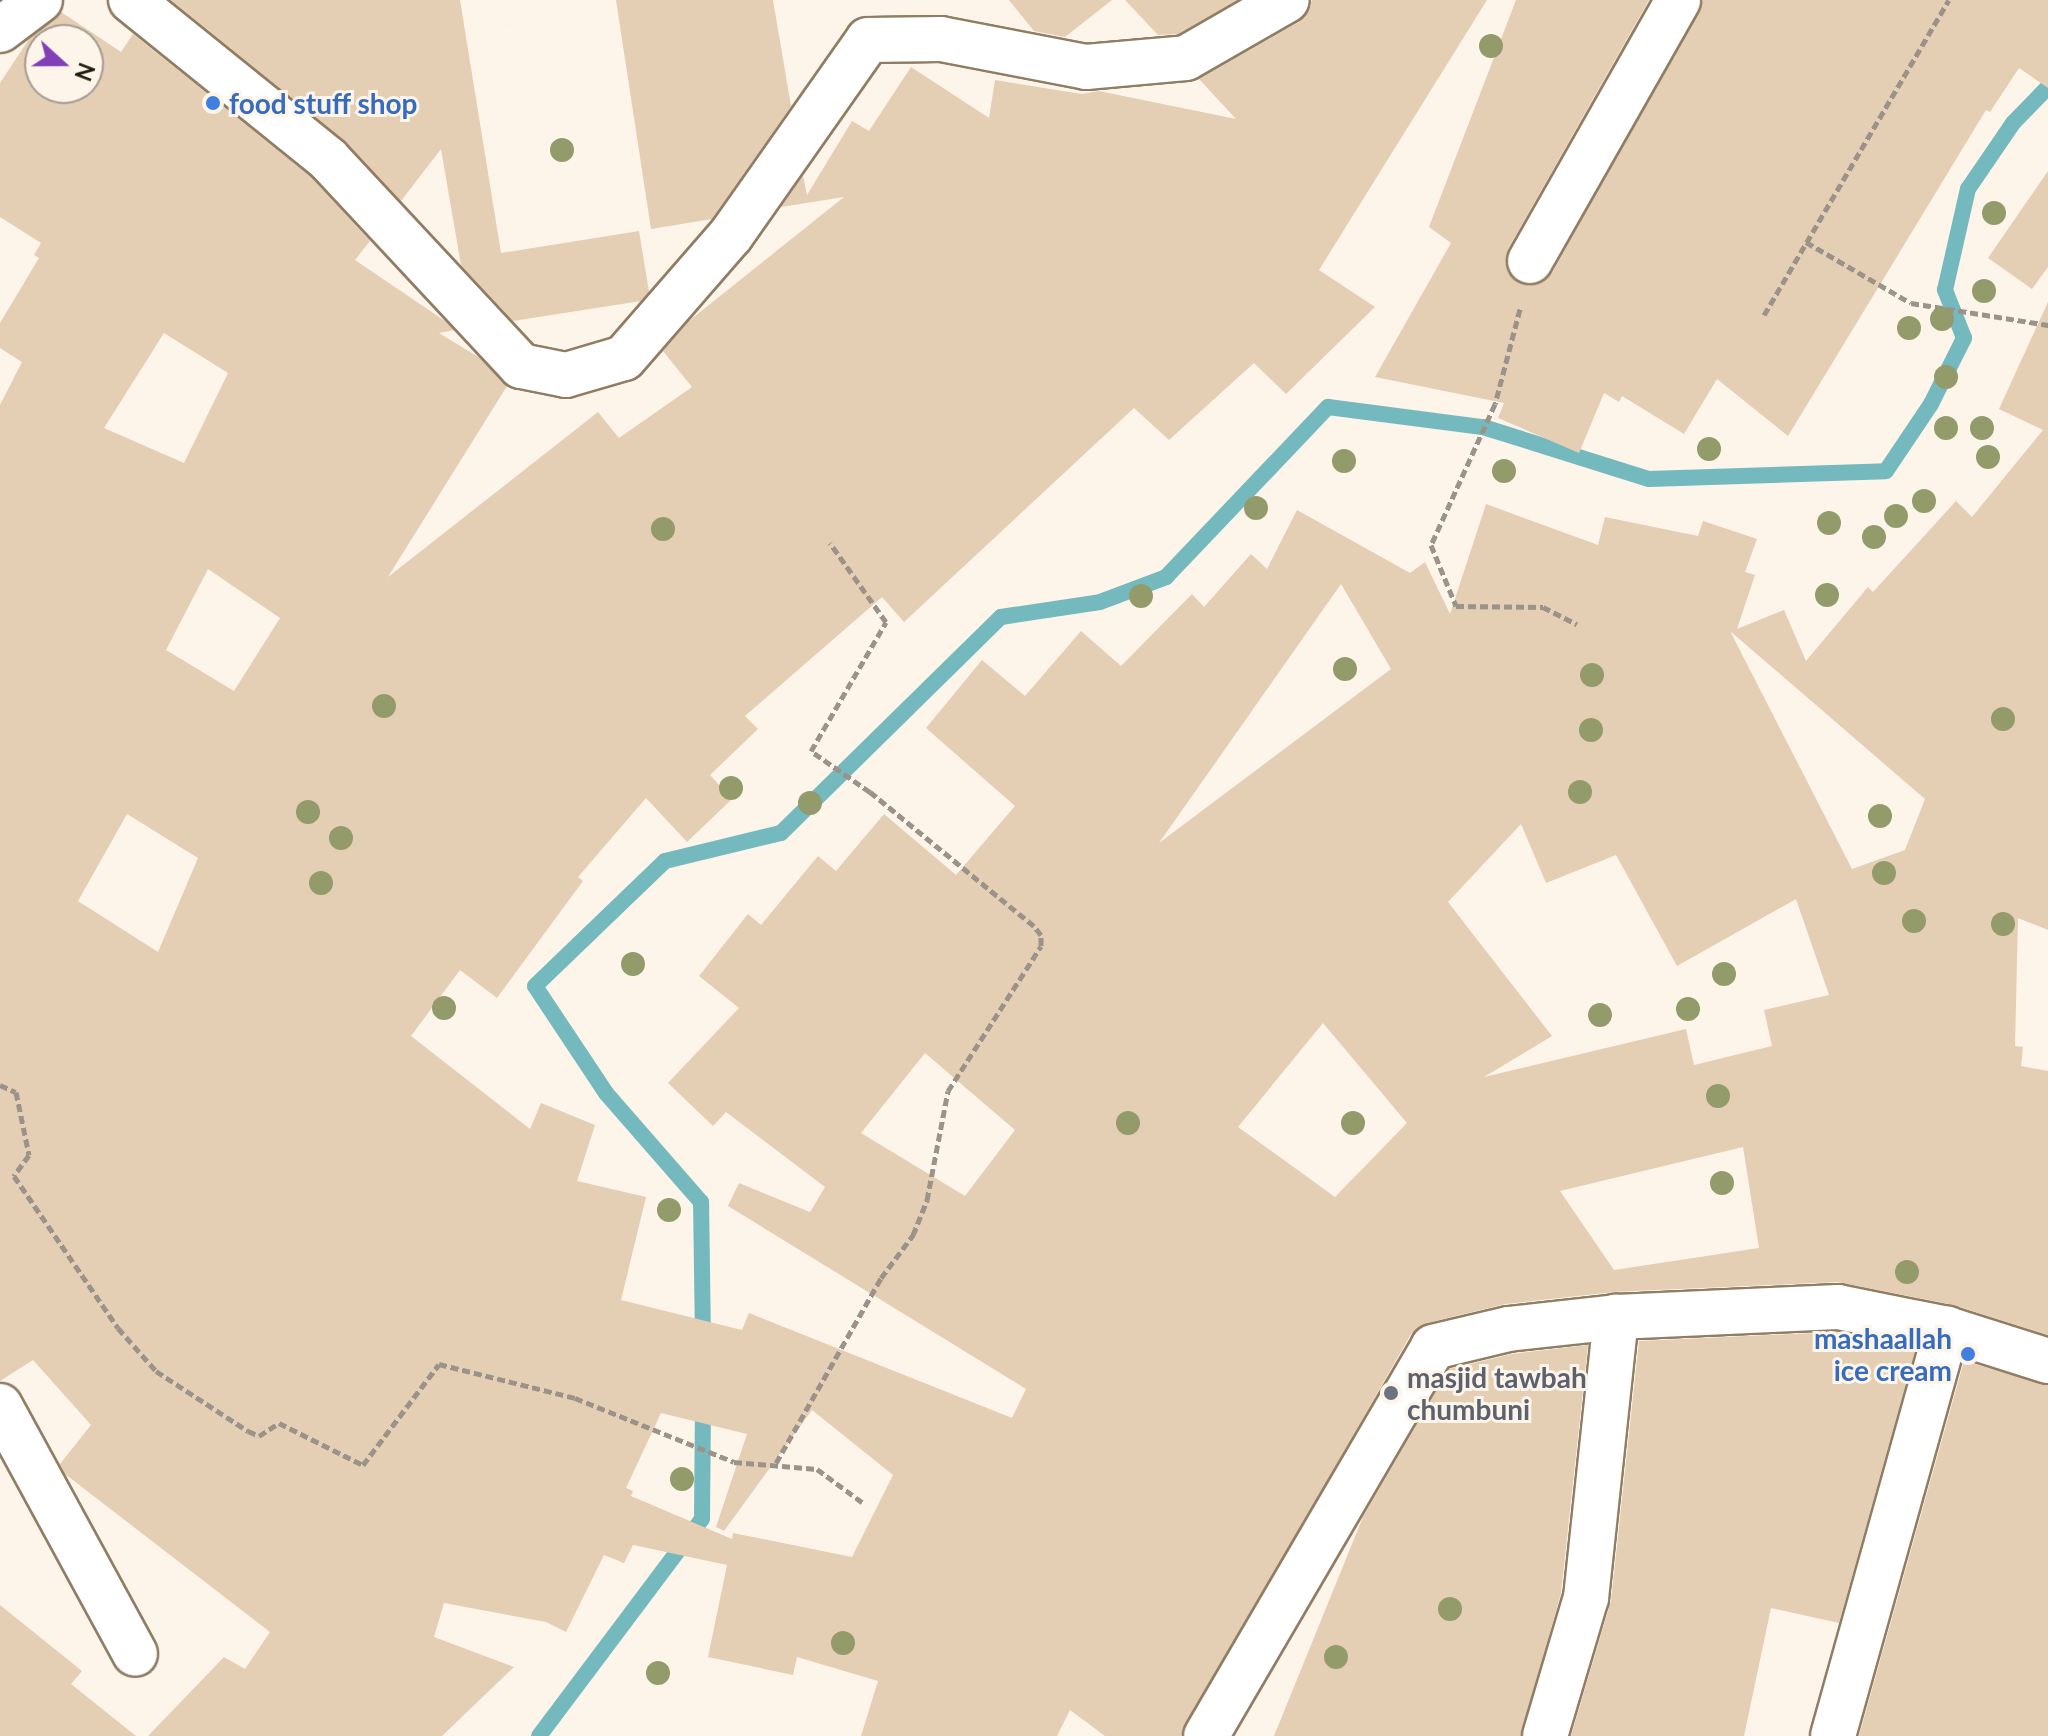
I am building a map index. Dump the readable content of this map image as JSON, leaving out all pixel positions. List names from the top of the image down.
{
  "places": ["food stuff shop", "mashaallah ice cream", "masjid tawbah chumbuni"],
  "north": "right"
}
